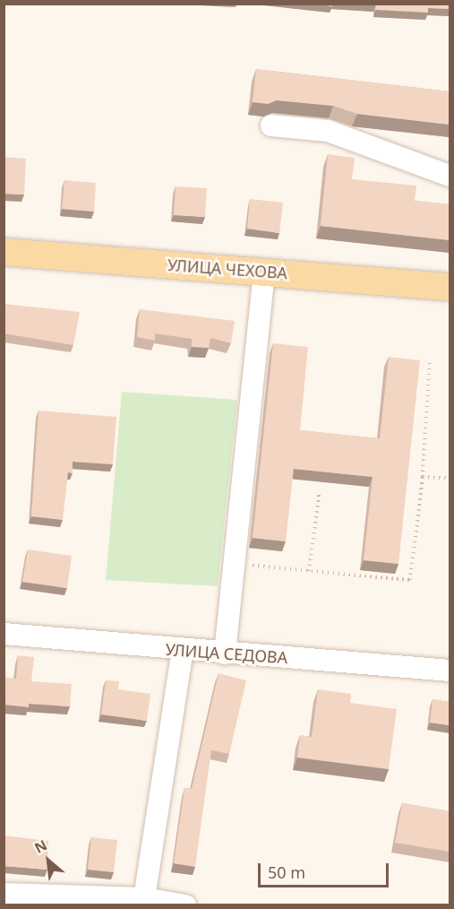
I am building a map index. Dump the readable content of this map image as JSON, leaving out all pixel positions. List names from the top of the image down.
{
  "streets": {
    "main road": ["УЛИЦА ЧЕХОВА"],
    "street": ["УЛИЦА СЕДОВА"]
  },
  "scale_bar": "50 m",
  "north": "top left"
}
